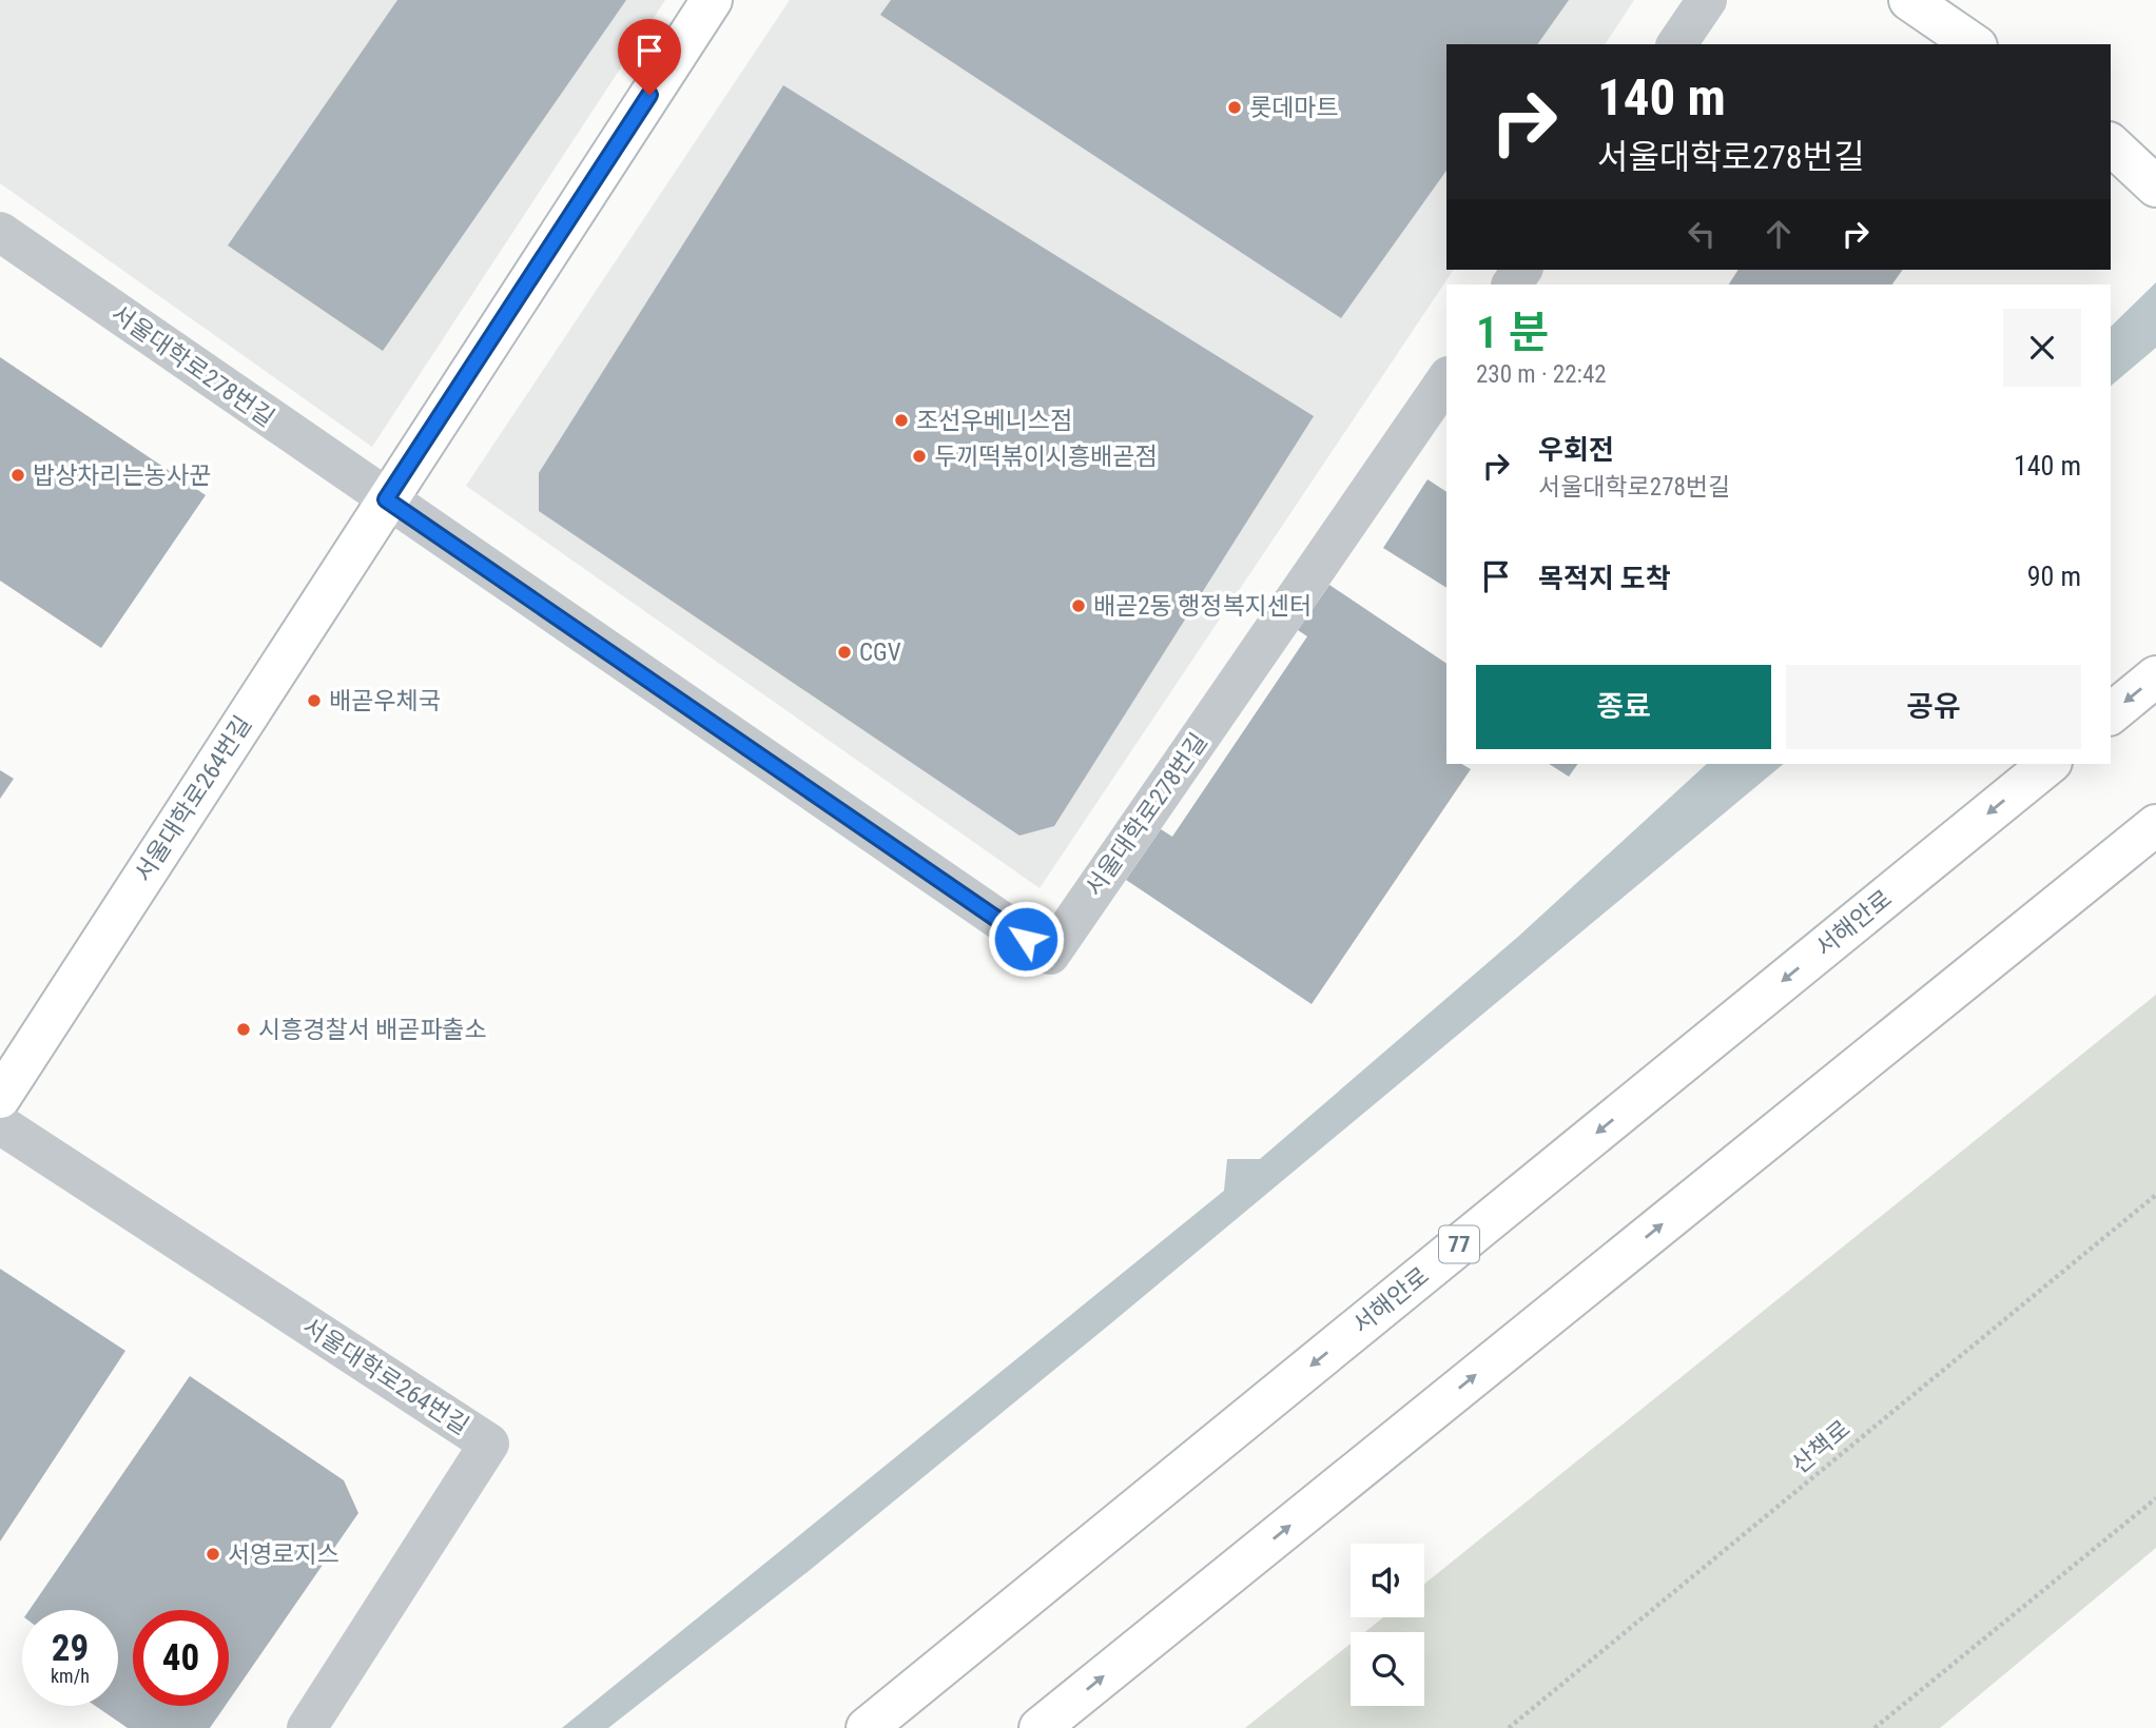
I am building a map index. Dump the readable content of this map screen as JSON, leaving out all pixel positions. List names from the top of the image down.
{
  "streets": {
    "main road": ["서울대학로264번길", "서해안로", "77"],
    "street": ["서울대학로278번길"],
    "path": ["산책로"]
  },
  "crossings": [
    ["서울대학로278번길", "서울대학로264번길"]
  ],
  "places": [
    "롯데마트",
    "조선우베니스점",
    "두끼떡볶이시흥배곧점",
    "밥상차리는농사꾼",
    "배곧2동 행정복지센터",
    "CGV",
    "배곧우체국",
    "시흥경찰서 배곧파출소",
    "서영로지스"
  ],
  "page": {
    "turn": ["140 m", "서울대학로278번길"],
    "heading": ["1 분", "230 m · 22:42"],
    "list": [
      {
        "name": "우회전",
        "note": "서울대학로278번길",
        "value": "140 m"
      },
      {
        "name": "목적지 도착",
        "value": "90 m"
      }
    ],
    "buttons": ["종료", "공유"],
    "speed": "29 km/h",
    "limit": "40"
  }
}
